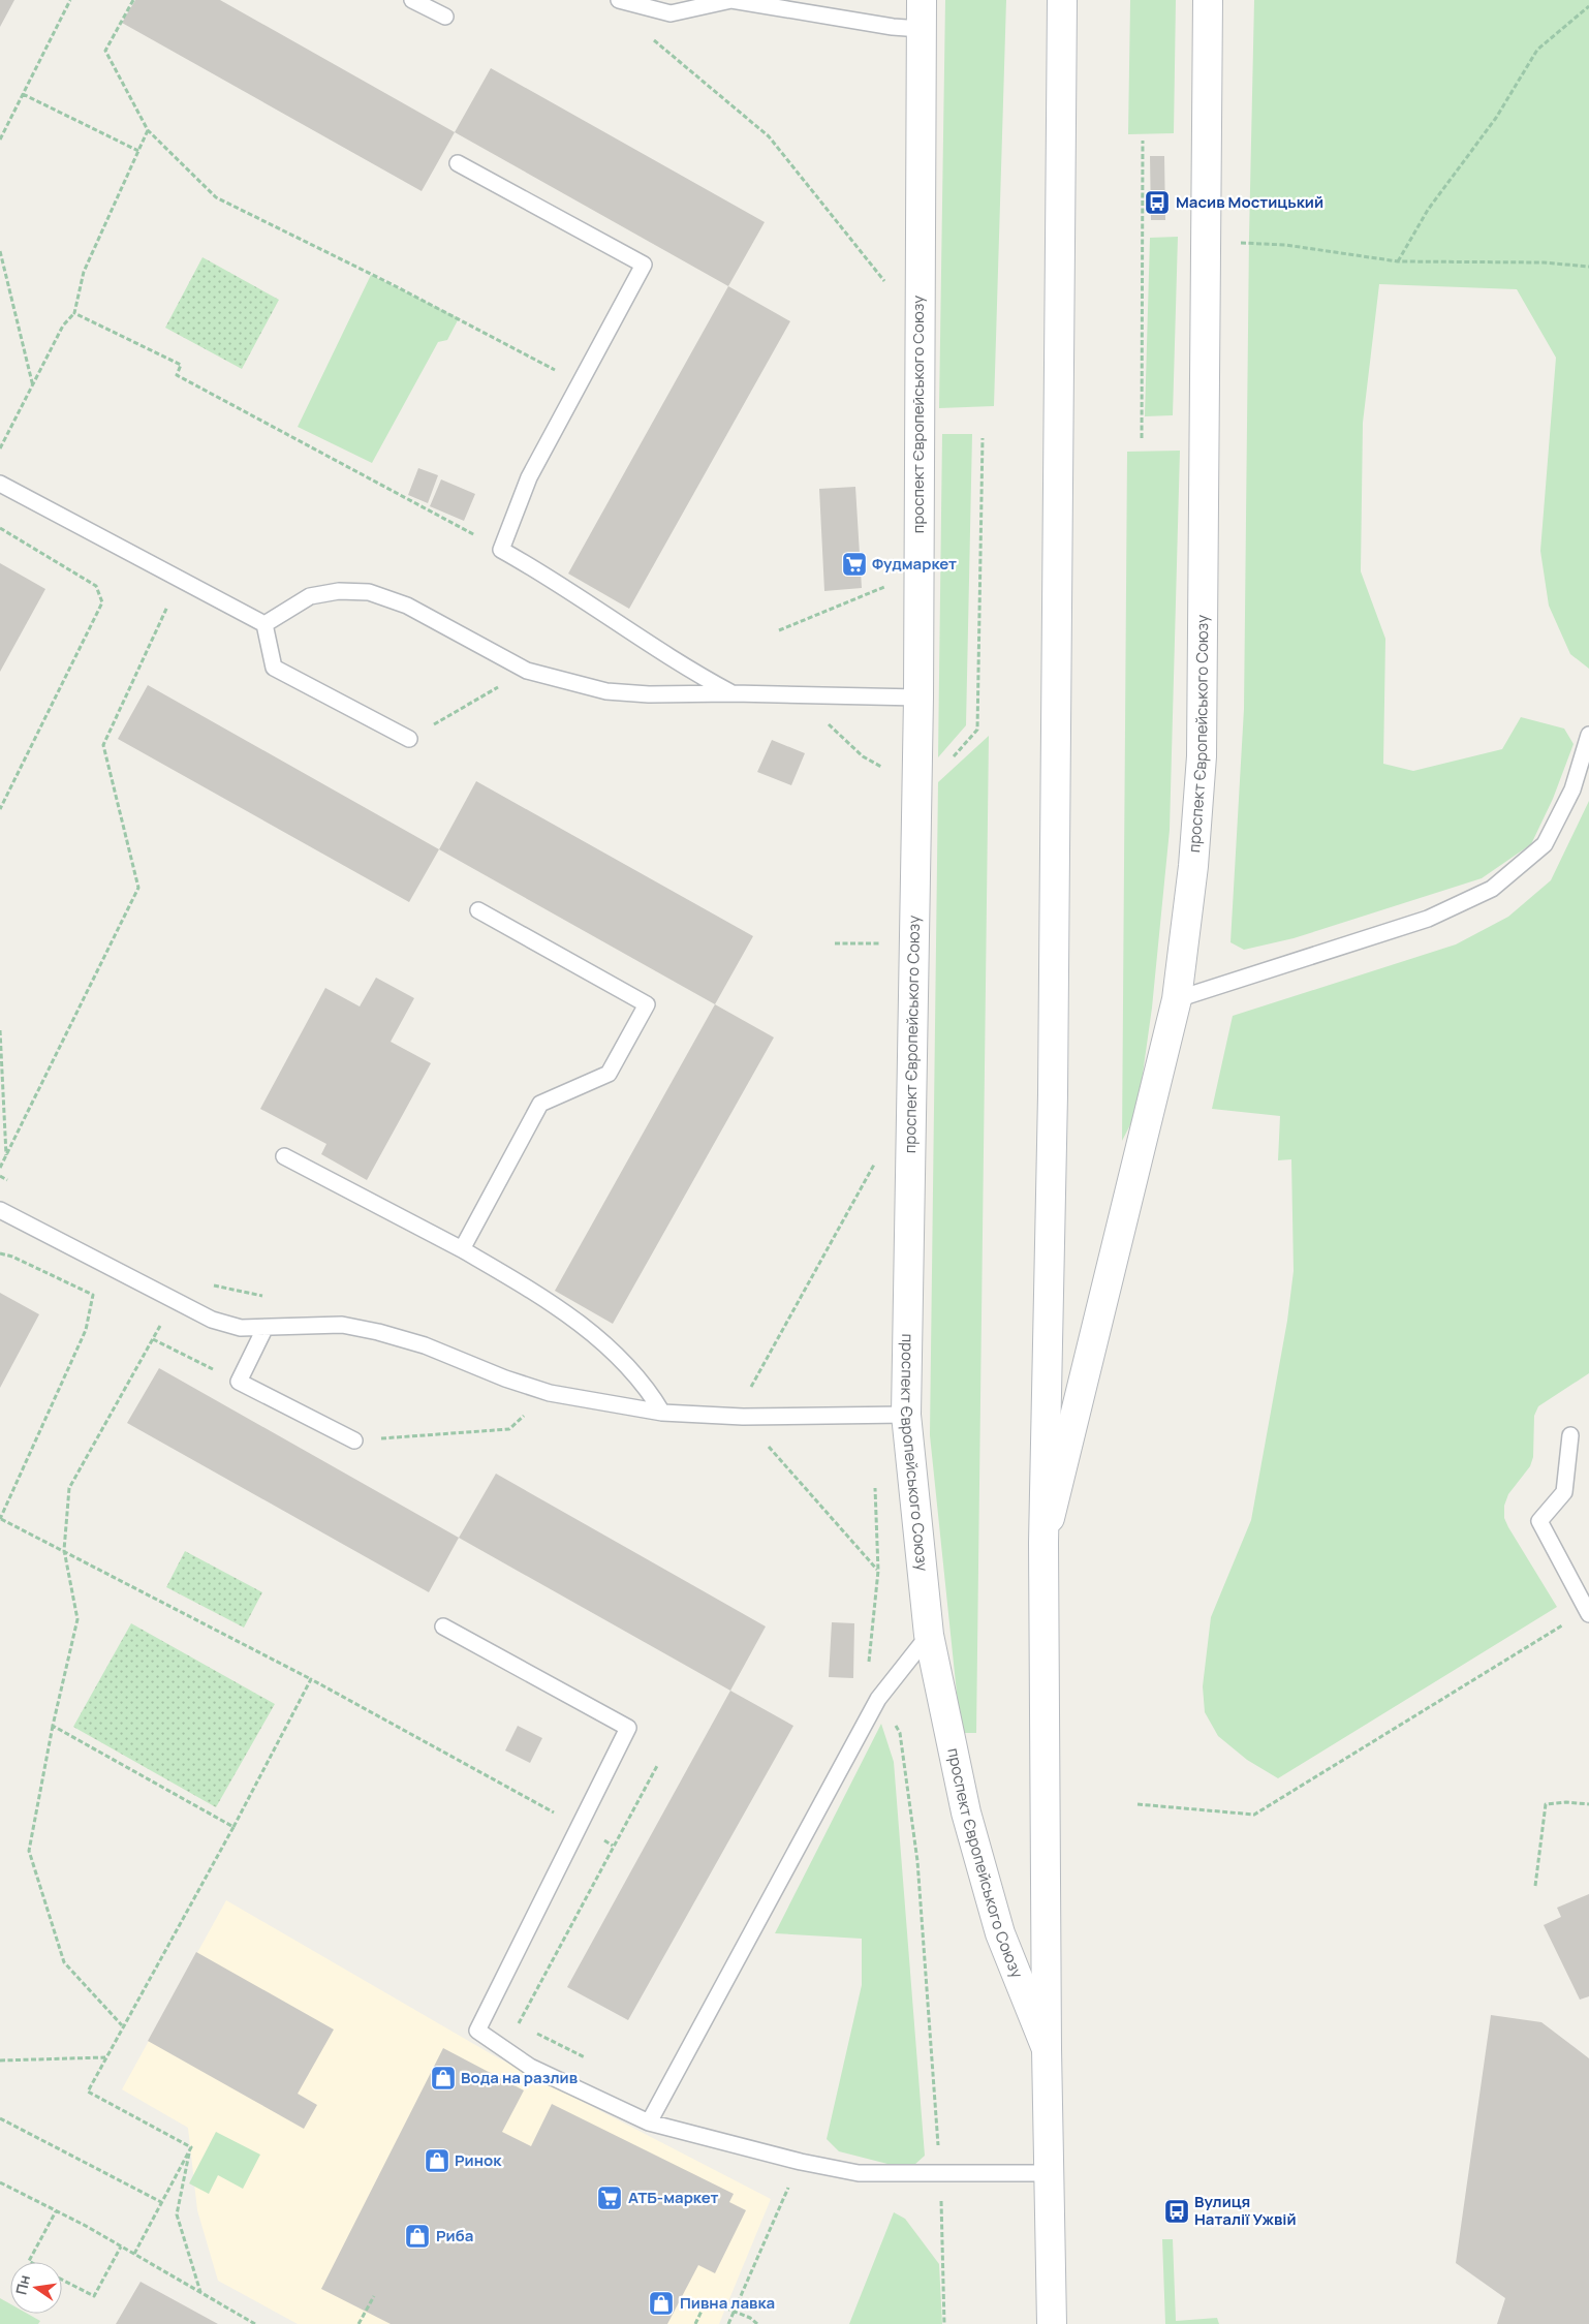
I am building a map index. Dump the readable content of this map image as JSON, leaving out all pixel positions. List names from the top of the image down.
{
  "streets": {
    "street": ["проспект Європейського Союзу"]
  },
  "places": {
    "bus stop": ["Масив Мостицький", "Вулиця Наталії Ужвій"],
    "supermarket": ["Фудмаркет", "АТБ-маркет"],
    "shop": [
      "Вода на разлив",
      "Ринок",
      "Риба",
      "Пивна лавка"
    ]
  },
  "north": "left"
}
